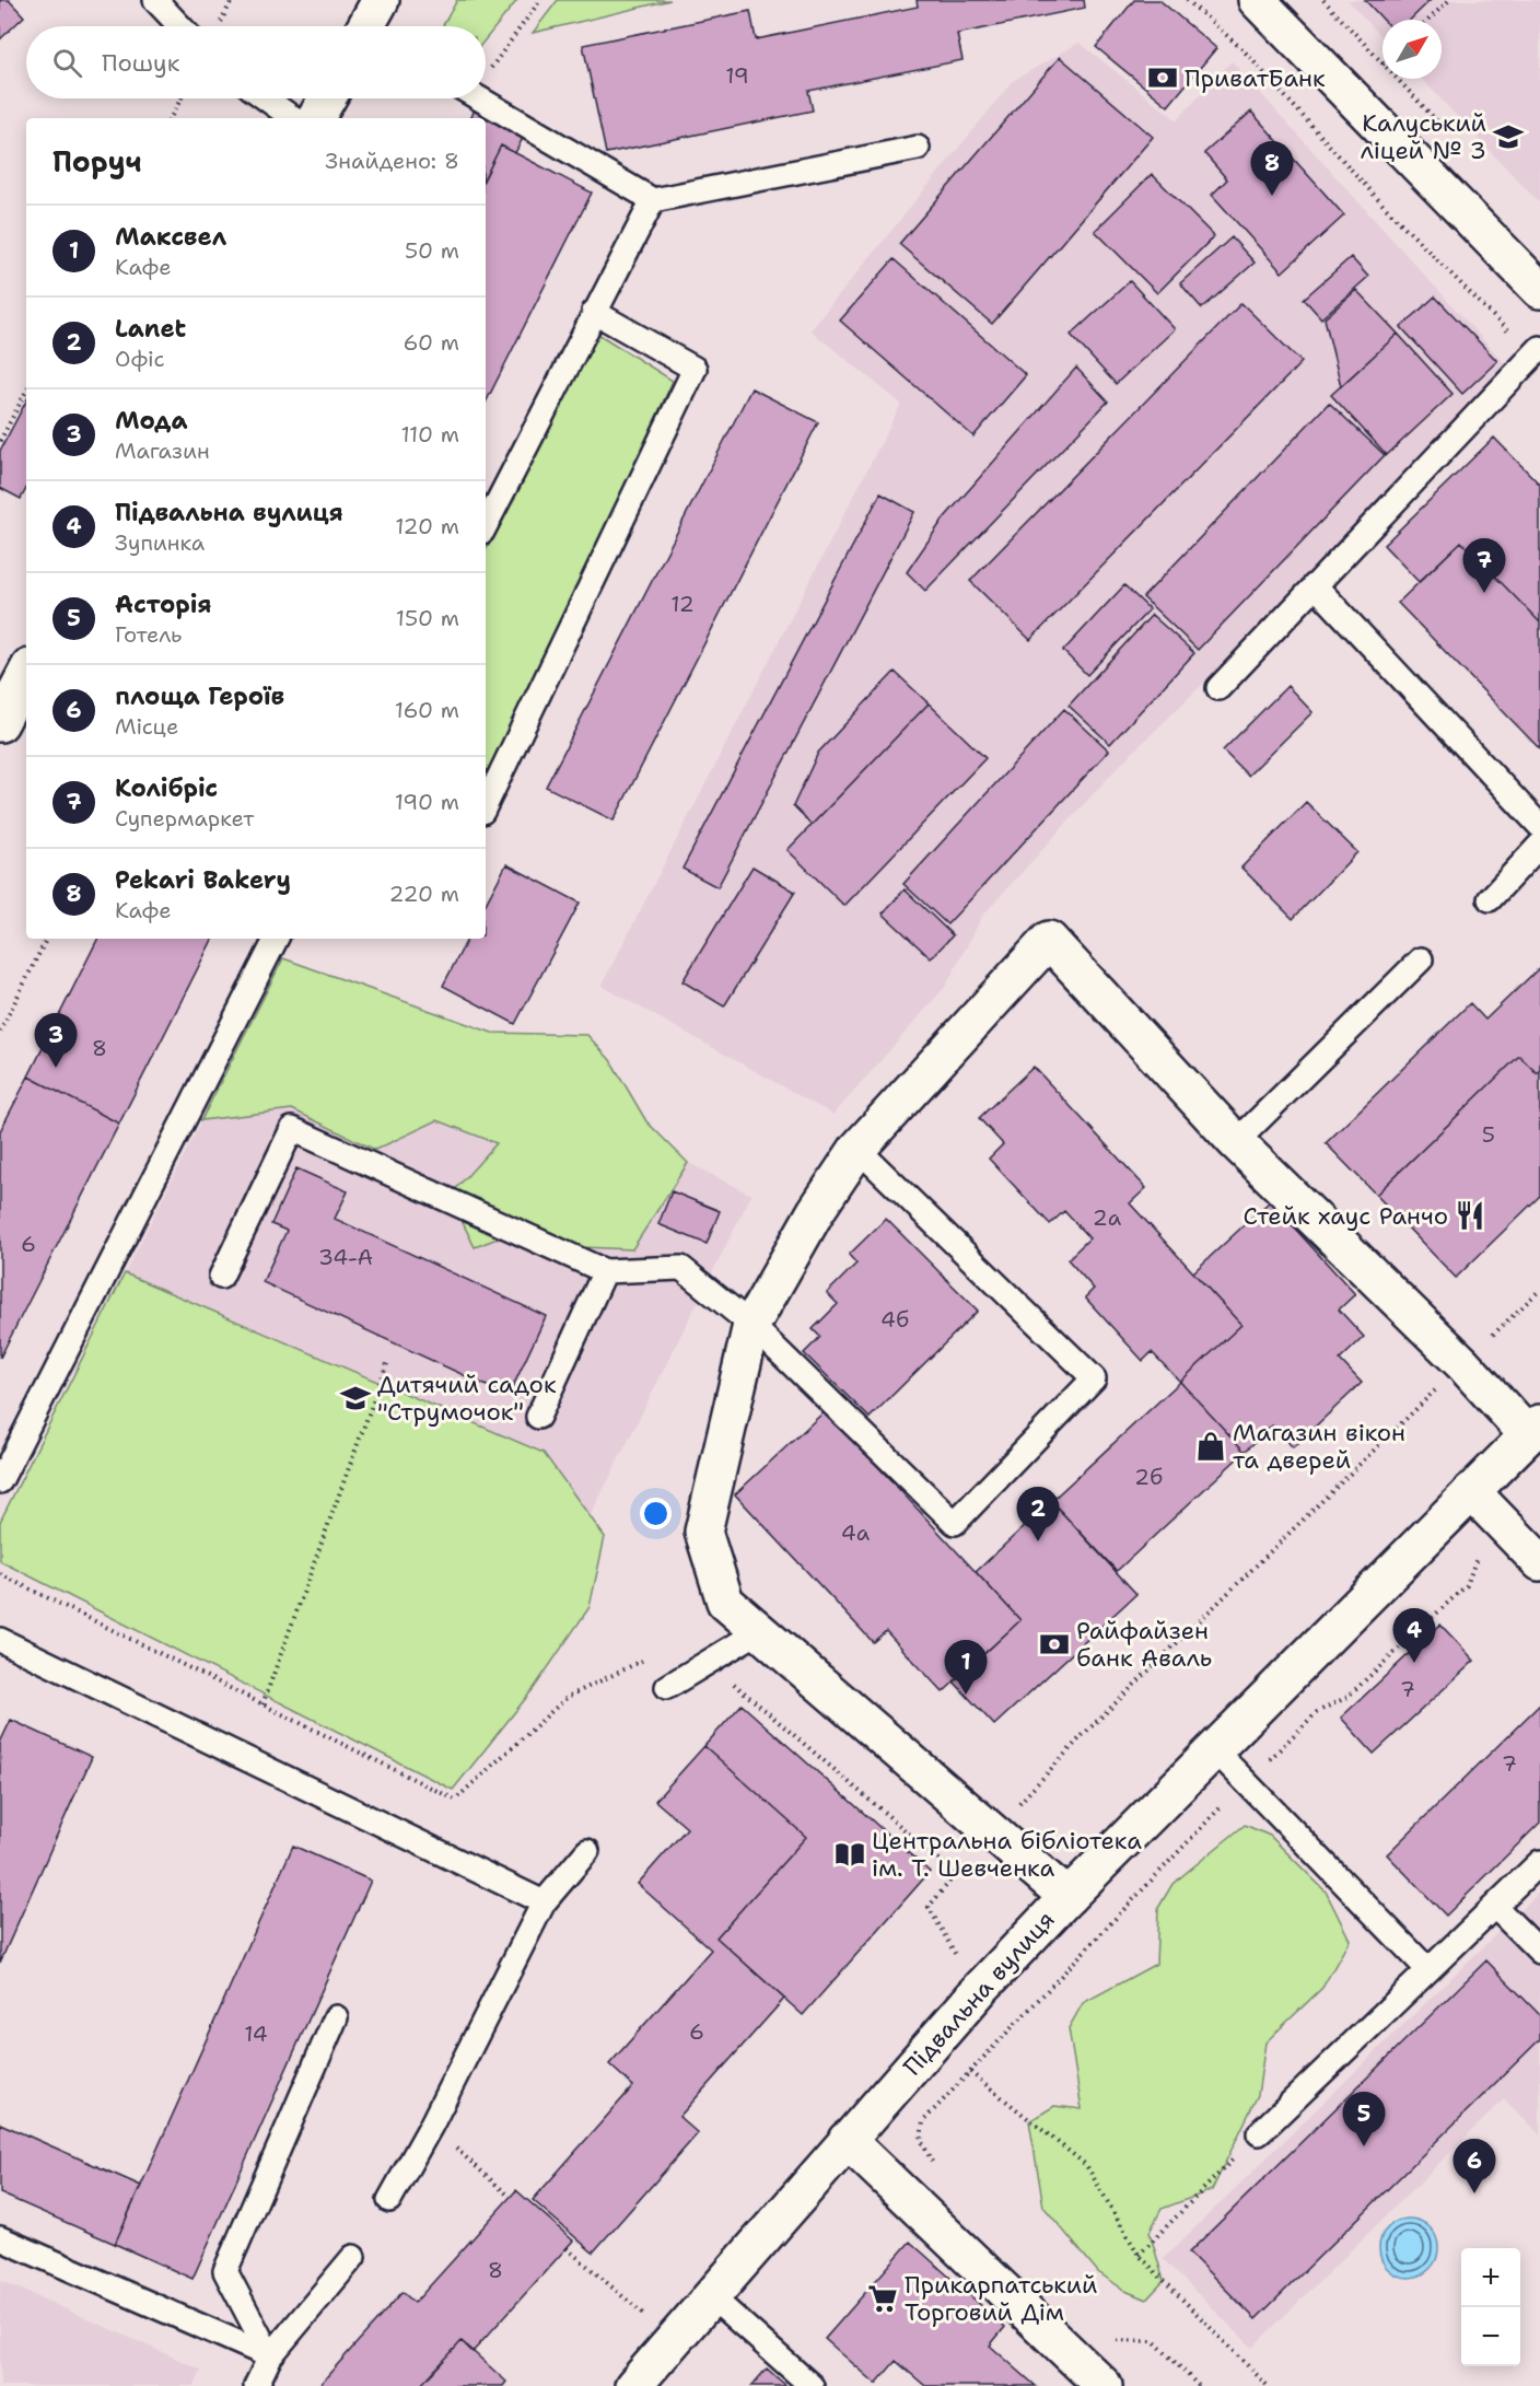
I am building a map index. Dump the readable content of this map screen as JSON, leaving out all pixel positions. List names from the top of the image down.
{
  "streets": {
    "street": ["Підвальна вулиця"]
  },
  "places": {
    "bank": ["ПриватБанк", "Райфайзен банк Аваль"],
    "school or university": ["Калуський ліцей № 3", "Дитячий садок \"Струмочок\""],
    "restaurant": ["Стейк хаус Ранчо"],
    "shop": ["Магазин вікон та дверей"],
    "library": ["Центральна бібліотека ім. Т. Шевченка"],
    "supermarket": ["Прикарпатський Торговий Дім"]
  },
  "house_numbers": [
    "19",
    "12",
    "8",
    "5",
    "2а",
    "6",
    "34-А",
    "4б",
    "2б",
    "4а",
    "7",
    "7",
    "6",
    "14",
    "8"
  ],
  "north": "top right",
  "page": {
    "search": "Пошук",
    "heading": ["Поруч", "Знайдено: 8"],
    "pins": [
      "8",
      "7",
      "3",
      "2",
      "4",
      "1",
      "5",
      "6"
    ],
    "list": [
      {
        "mark": "1",
        "name": "Максвел",
        "note": "Кафе",
        "value": "50 m"
      },
      {
        "mark": "2",
        "name": "Lanet",
        "note": "Офіс",
        "value": "60 m"
      },
      {
        "mark": "3",
        "name": "Мода",
        "note": "Магазин",
        "value": "110 m"
      },
      {
        "mark": "4",
        "name": "Підвальна вулиця",
        "note": "Зупинка",
        "value": "120 m"
      },
      {
        "mark": "5",
        "name": "Асторія",
        "note": "Готель",
        "value": "150 m"
      },
      {
        "mark": "6",
        "name": "площа Героїв",
        "note": "Місце",
        "value": "160 m"
      },
      {
        "mark": "7",
        "name": "Колібріс",
        "note": "Супермаркет",
        "value": "190 m"
      },
      {
        "mark": "8",
        "name": "Pekari Bakery",
        "note": "Кафе",
        "value": "220 m"
      }
    ],
    "map_buttons": ["+", "−"]
  }
}
